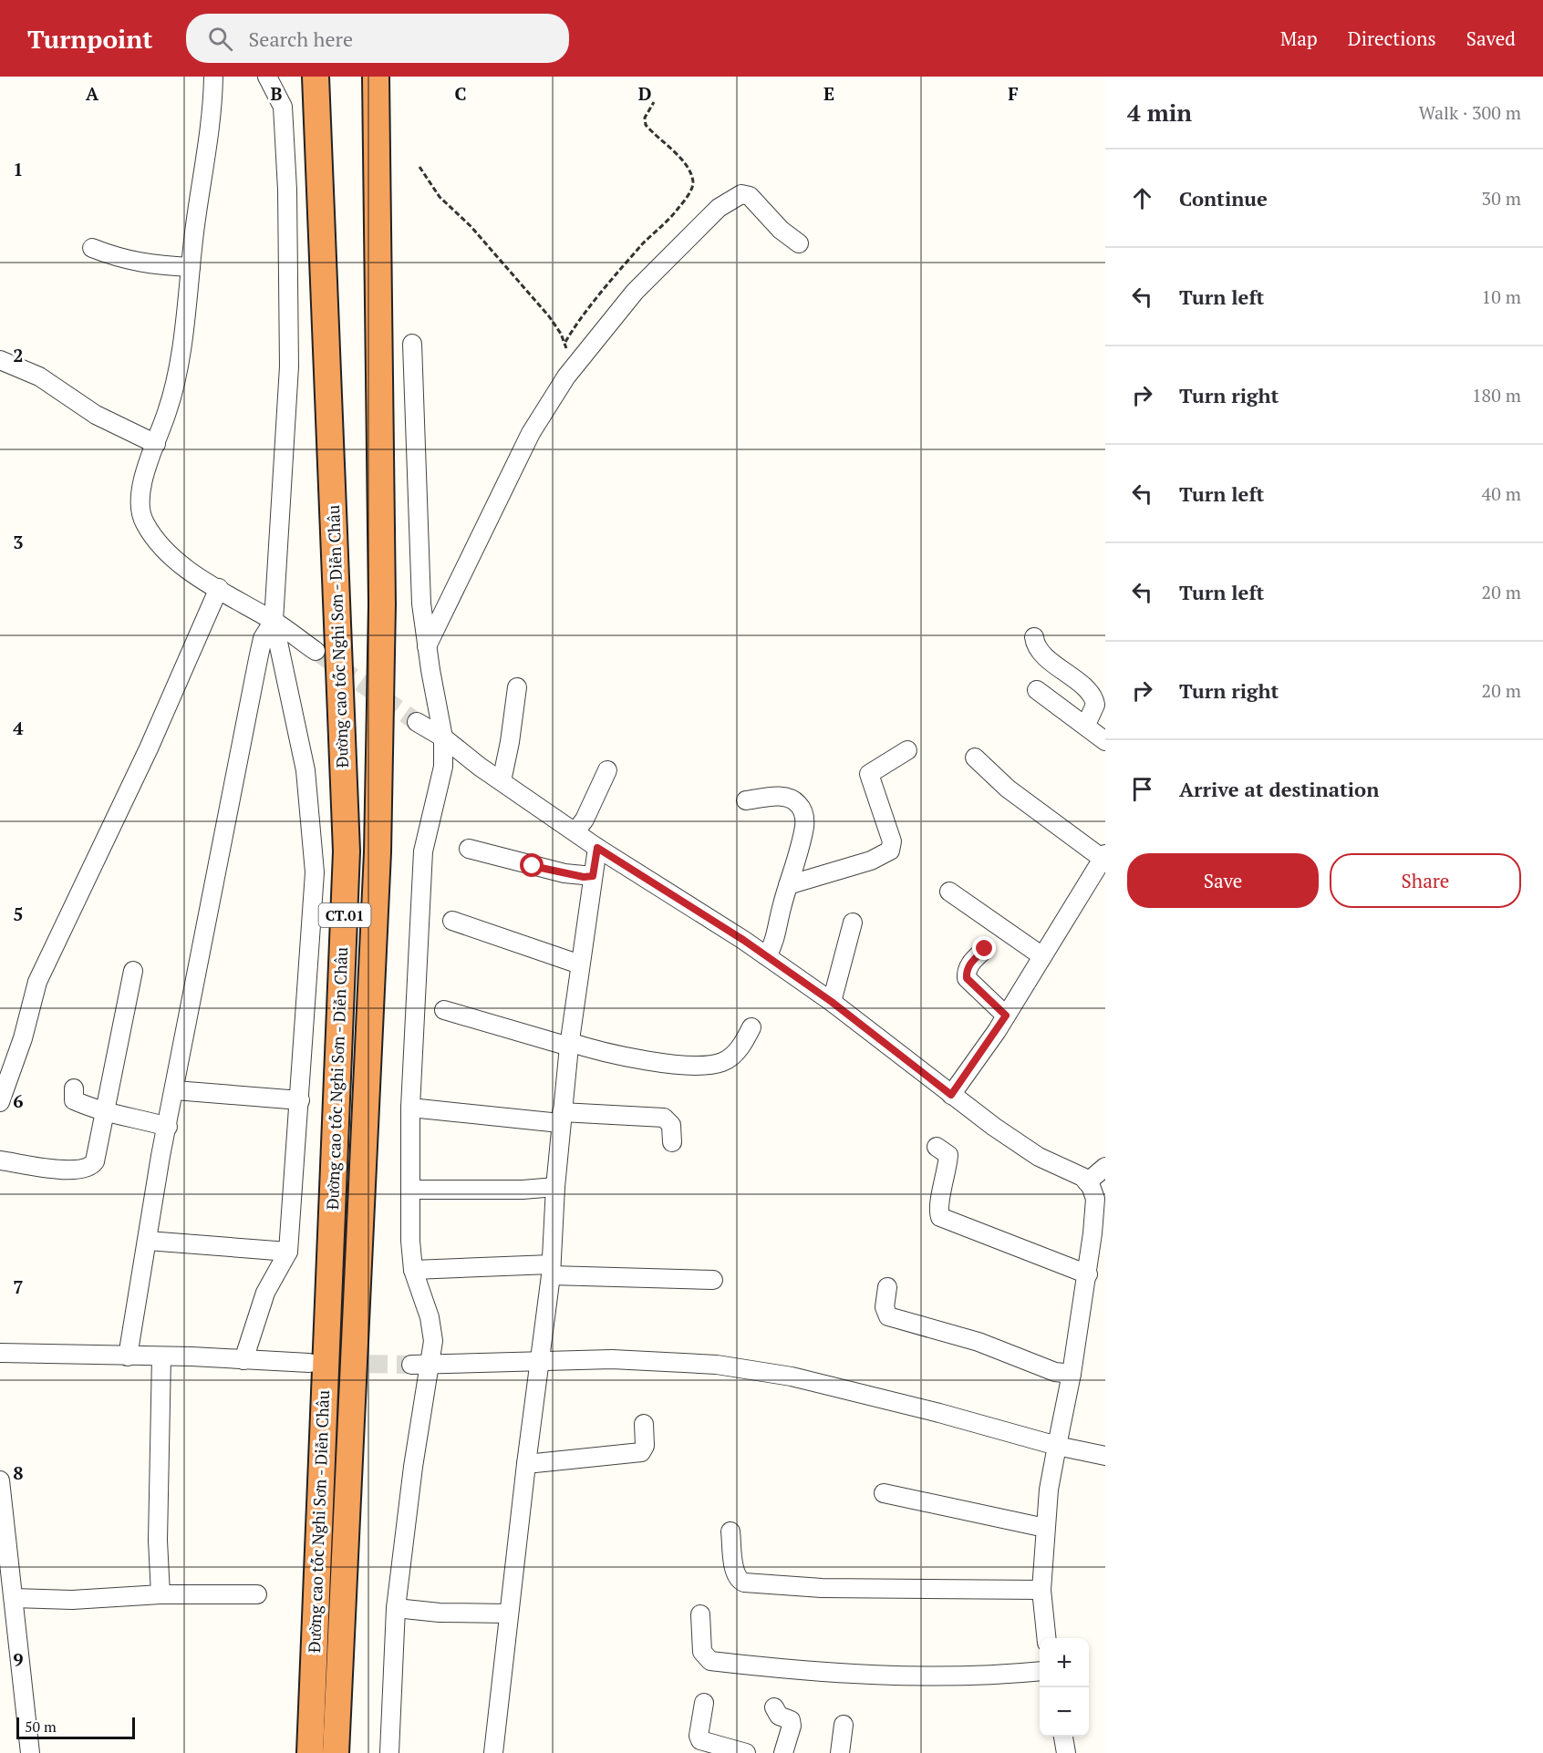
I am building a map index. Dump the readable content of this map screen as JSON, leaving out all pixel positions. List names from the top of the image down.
{
  "streets": {
    "highway": ["Đường cao tốc Nghi Sơn - Diễn Châu", "CT.01"]
  },
  "scale_bar": "50 m",
  "page": {
    "header": "Turnpoint",
    "search": "Search here",
    "nav": ["Map", "Directions", "Saved"],
    "heading": ["4 min", "Walk · 300 m"],
    "list": [
      ["Continue", "30 m"],
      ["Turn left", "10 m"],
      ["Turn right", "180 m"],
      ["Turn left", "40 m"],
      ["Turn left", "20 m"],
      ["Turn right", "20 m"],
      "Arrive at destination"
    ],
    "buttons": ["Save", "Share"],
    "map_buttons": ["+", "−"],
    "scale": "50 m"
  },
  "grid": {
    "columns": [
      "A",
      "B",
      "C",
      "D",
      "E",
      "F"
    ],
    "rows": [
      "1",
      "2",
      "3",
      "4",
      "5",
      "6",
      "7",
      "8",
      "9"
    ]
  }
}
